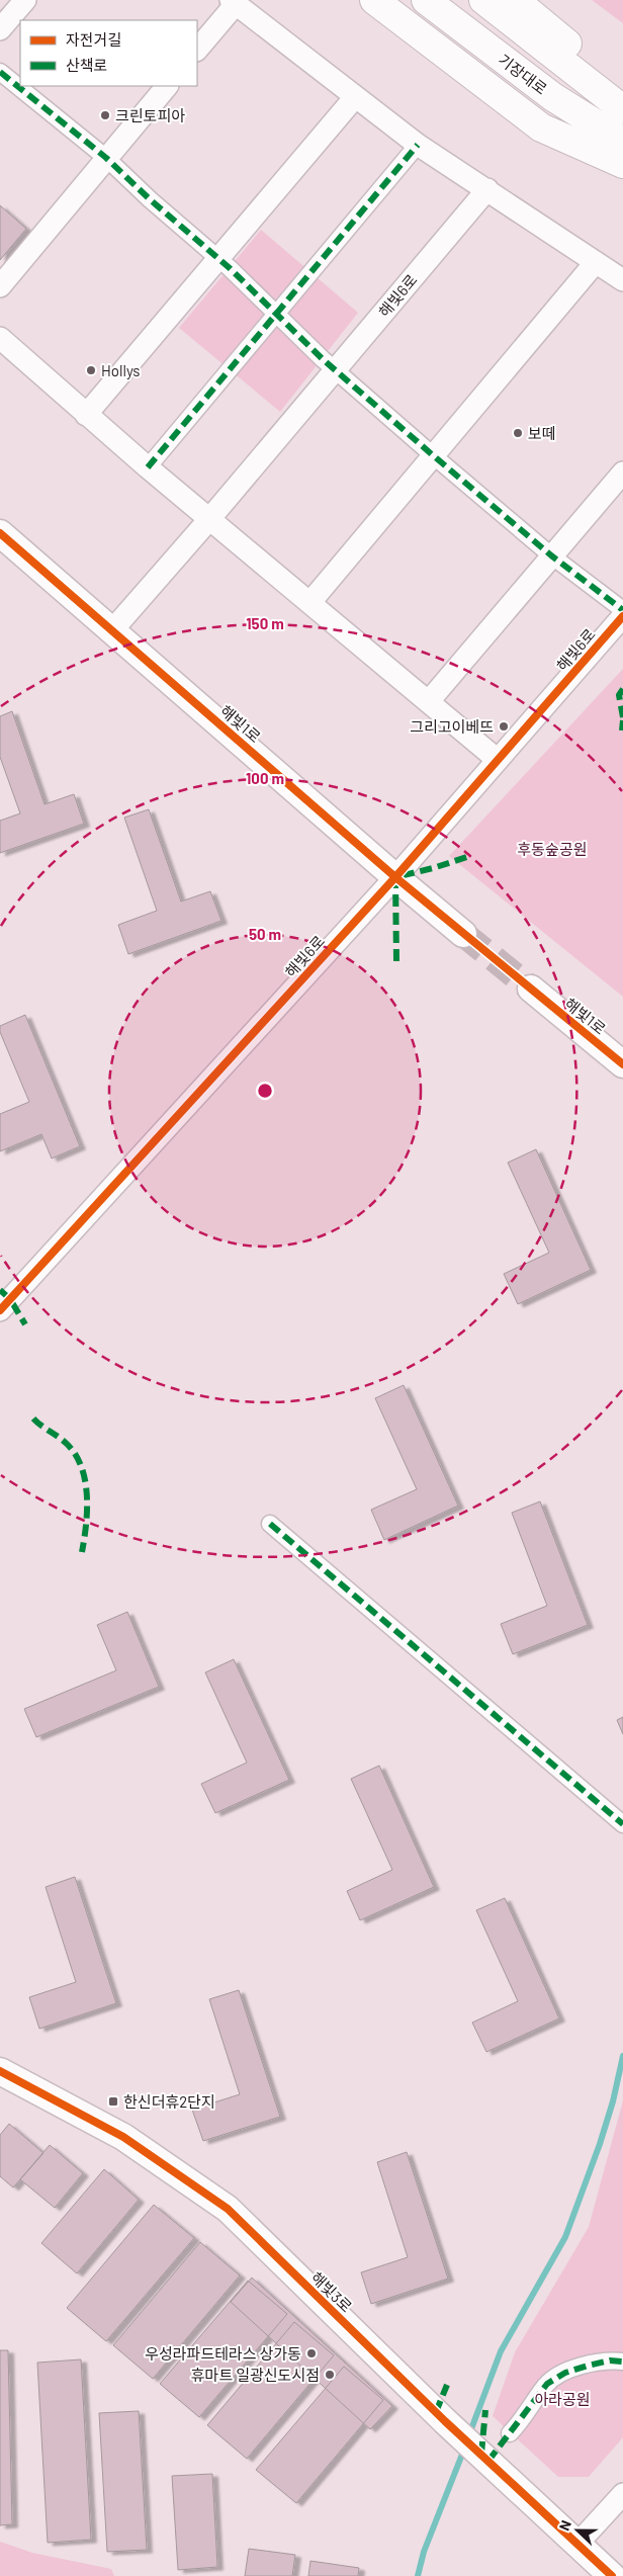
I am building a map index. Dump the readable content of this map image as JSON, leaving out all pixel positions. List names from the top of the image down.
{
  "streets": {
    "main road": ["기장대로"],
    "street": ["해빛6로", "해빛1로", "해빛3로"]
  },
  "crossings": [
    ["해빛6로", "해빛1로"]
  ],
  "parks": ["후동숲공원", "아라공원"],
  "places": {
    "other": [
      "크린토피아",
      "Hollys",
      "보떼",
      "그리고이베뜨",
      "우성라파드테라스 상가동",
      "휴마트 일광신도시점"
    ],
    "transit": ["한신더휴2단지"]
  },
  "legend": ["자전거길", "산책로"],
  "north": "left",
  "rings": ["150 m", "100 m", "50 m"]
}
